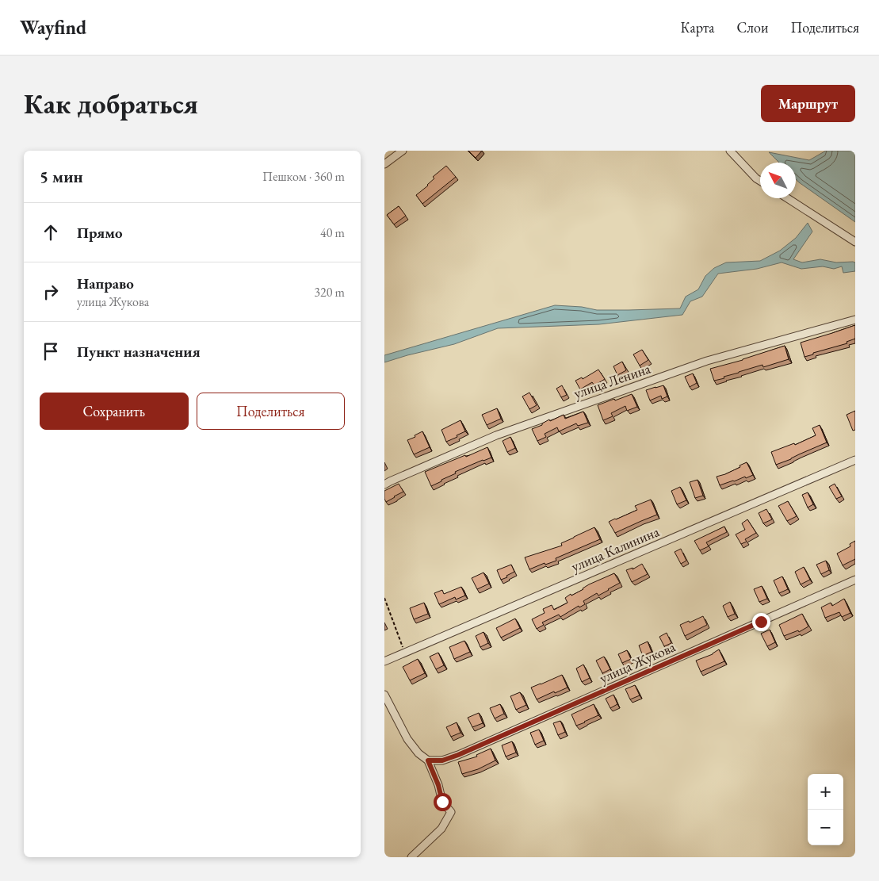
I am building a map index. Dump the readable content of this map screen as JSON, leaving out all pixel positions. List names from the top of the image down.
{
  "streets": {
    "street": ["улица Ленина", "улица Калинина", "улица Жукова"]
  },
  "north": "top left",
  "page": {
    "header": "Wayfind",
    "nav": ["Карта", "Слои", "Поделиться"],
    "buttons": [
      "Маршрут",
      ["Сохранить", "Поделиться"]
    ],
    "title": "Как добраться",
    "heading": ["5 мин", "Пешком · 360 m"],
    "list": [
      ["Прямо", "40 m"],
      ["Направо", "улица Жукова", "320 m"],
      "Пункт назначения"
    ],
    "map_buttons": ["+", "−"]
  }
}
